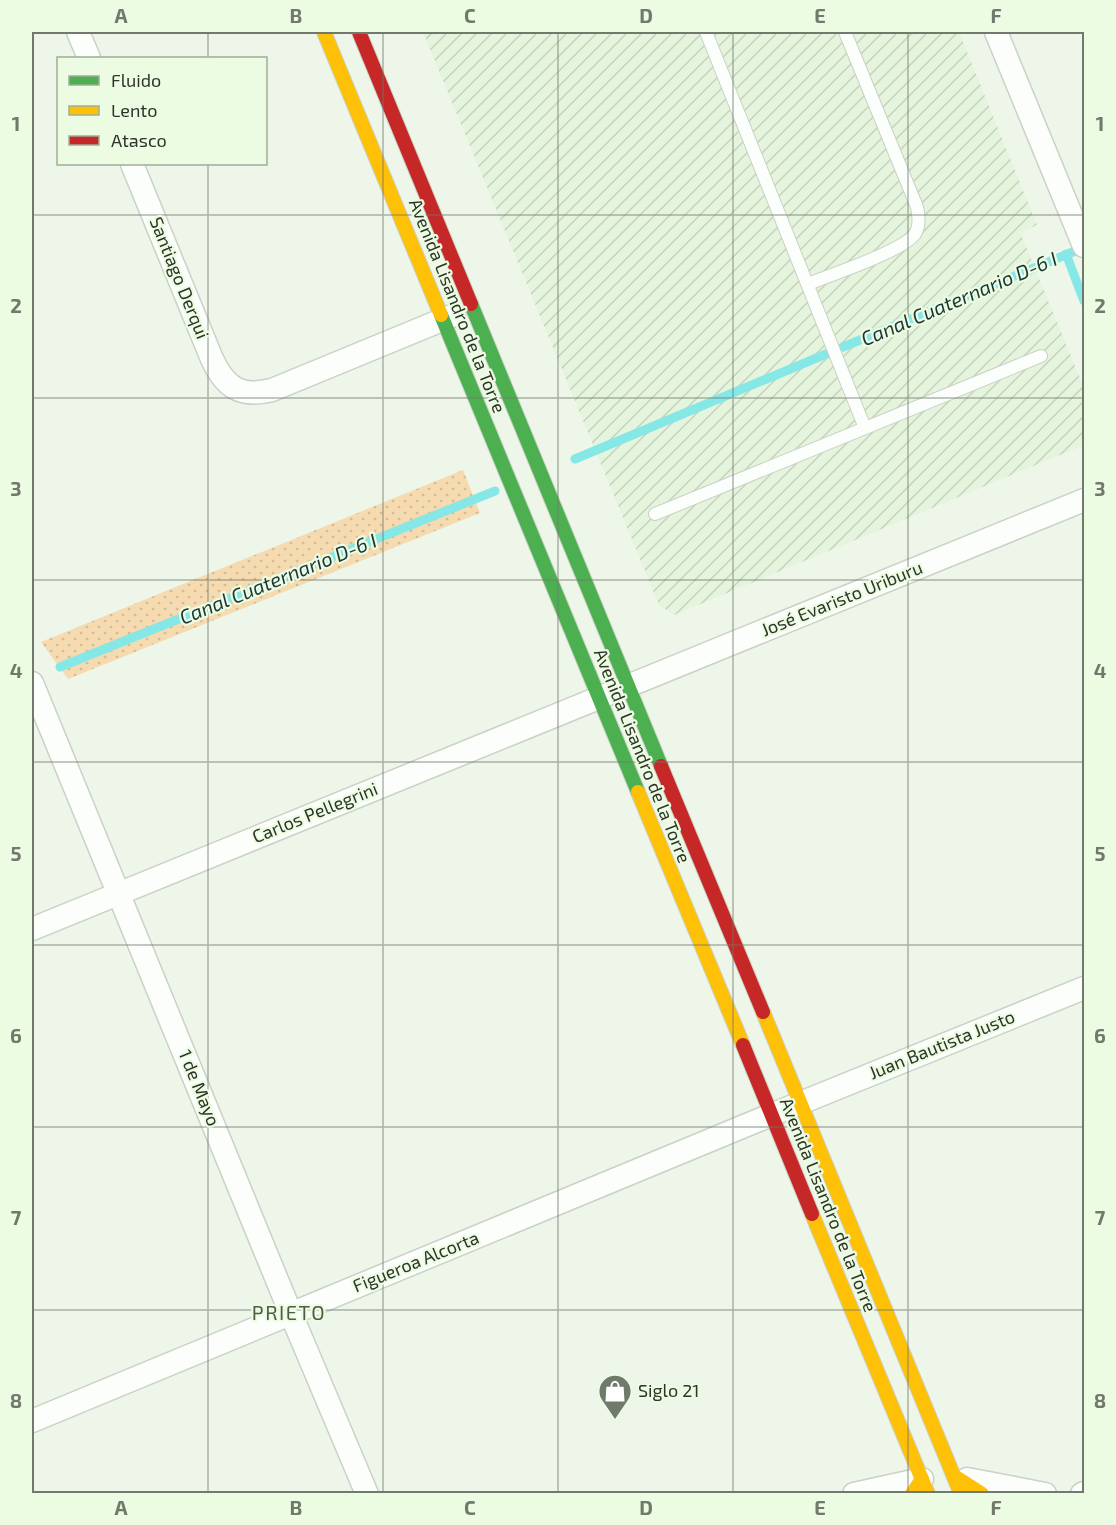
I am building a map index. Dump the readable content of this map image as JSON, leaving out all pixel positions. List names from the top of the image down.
{
  "streets": {
    "main road": ["Avenida Lisandro de la Torre"],
    "street": [
      "Santiago Derqui",
      "José Evaristo Uriburu",
      "Carlos Pellegrini",
      "Juan Bautista Justo",
      "1 de Mayo",
      "Figueroa Alcorta"
    ]
  },
  "crossings": [
    ["Santiago Derqui", "Avenida Lisandro de la Torre"],
    ["Avenida Lisandro de la Torre", "José Evaristo Uriburu"],
    ["Avenida Lisandro de la Torre", "Carlos Pellegrini"],
    ["Avenida Lisandro de la Torre", "Juan Bautista Justo"],
    ["Avenida Lisandro de la Torre", "Figueroa Alcorta"],
    ["José Evaristo Uriburu", "Carlos Pellegrini"],
    ["Carlos Pellegrini", "1 de Mayo"],
    ["Juan Bautista Justo", "Figueroa Alcorta"],
    ["1 de Mayo", "Figueroa Alcorta"]
  ],
  "districts": ["PRIETO"],
  "water": ["Canal Cuaternario D-6 I"],
  "places": {
    "shop": ["Siglo 21"]
  },
  "legend": ["Fluido", "Lento", "Atasco"],
  "grid": {
    "columns": [
      "A",
      "B",
      "C",
      "D",
      "E",
      "F"
    ],
    "rows": [
      "1",
      "2",
      "3",
      "4",
      "5",
      "6",
      "7",
      "8"
    ]
  }
}
